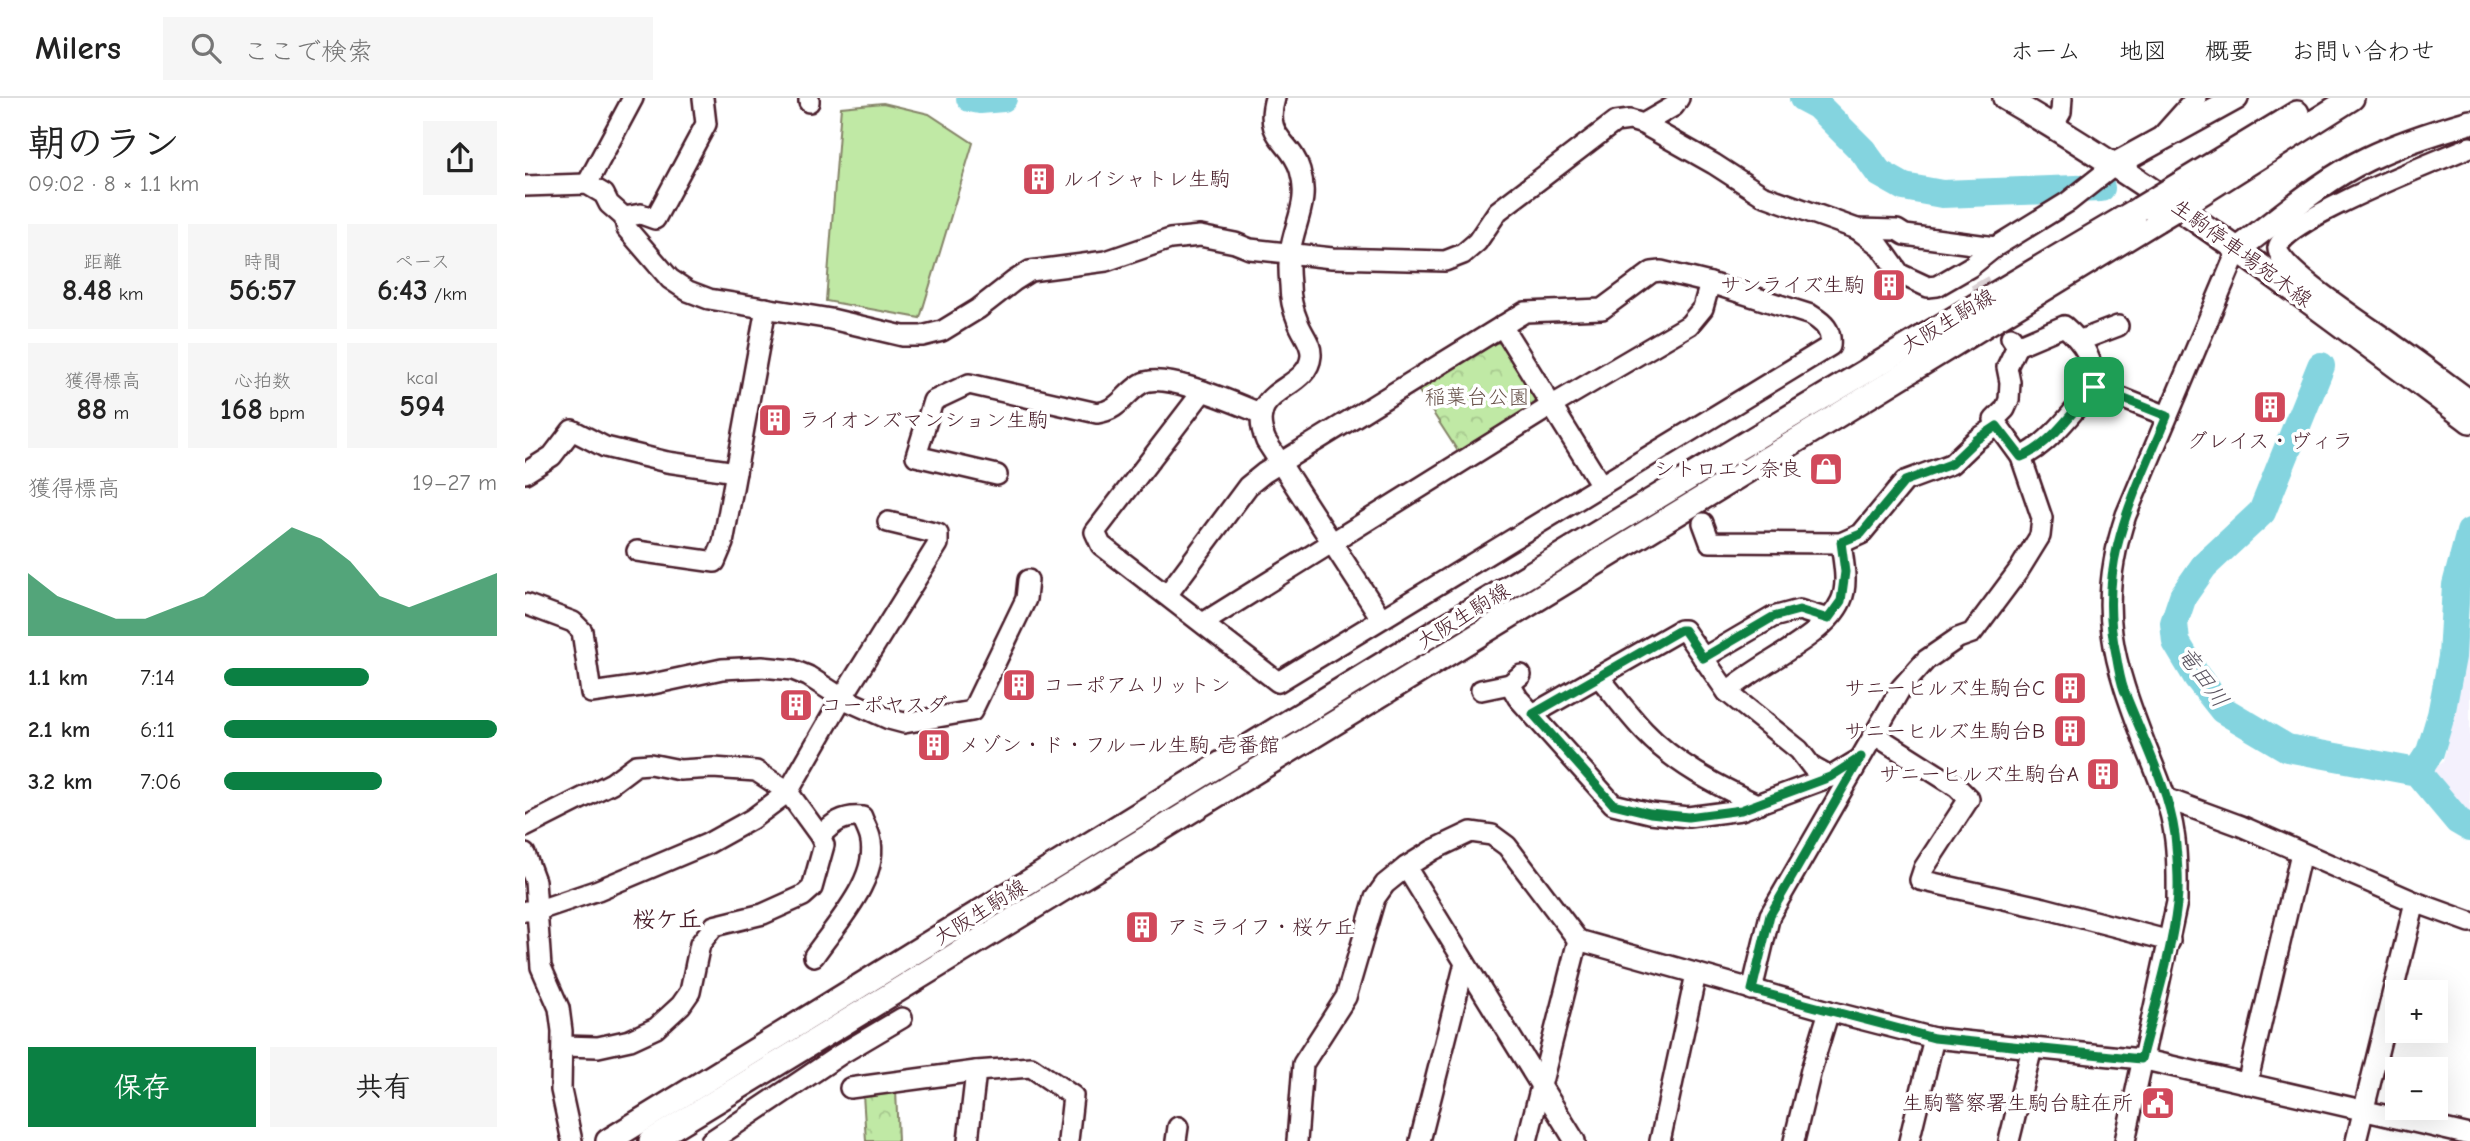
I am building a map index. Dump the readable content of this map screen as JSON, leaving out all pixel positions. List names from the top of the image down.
{
  "streets": {
    "main road": ["生駒停車場宛木線", "大阪生駒線"]
  },
  "districts": ["桜ケ丘"],
  "water": ["竜田川"],
  "parks": ["稲葉台公園"],
  "places": {
    "building": [
      "ルイシャトレ生駒",
      "サンライズ生駒",
      "グレイス・ヴィラ",
      "ライオンズマンション生駒",
      "コーポアムリットン",
      "サニーヒルズ生駒台C",
      "コーポヤスダ",
      "サニーヒルズ生駒台B",
      "メゾン・ド・フルール生駒 壱番館",
      "サニーヒルズ生駒台A",
      "アミライフ・桜ケ丘"
    ],
    "shop": ["シトロエン奈良"],
    "public building": ["生駒警察署生駒台駐在所"]
  },
  "page": {
    "header": "Milers",
    "search": "ここで検索",
    "nav": [
      "ホーム",
      "地図",
      "概要",
      "お問い合わせ"
    ],
    "heading": ["朝のラン", "09:02 · 8 × 1.1 km"],
    "stats": [
      ["距離", "8.48 km"],
      ["時間", "56:57"],
      ["ペース", "6:43 /km"],
      ["獲得標高", "88 m"],
      ["心拍数", "168 bpm"],
      ["kcal", "594"]
    ],
    "chart": ["獲得標高", "19–27 m"],
    "list": [
      {
        "name": "1.1 km",
        "note": "7:14"
      },
      {
        "name": "2.1 km",
        "note": "6:11"
      },
      {
        "name": "3.2 km",
        "note": "7:06"
      }
    ],
    "map_buttons": ["+", "−"],
    "buttons": ["保存", "共有"]
  }
}
